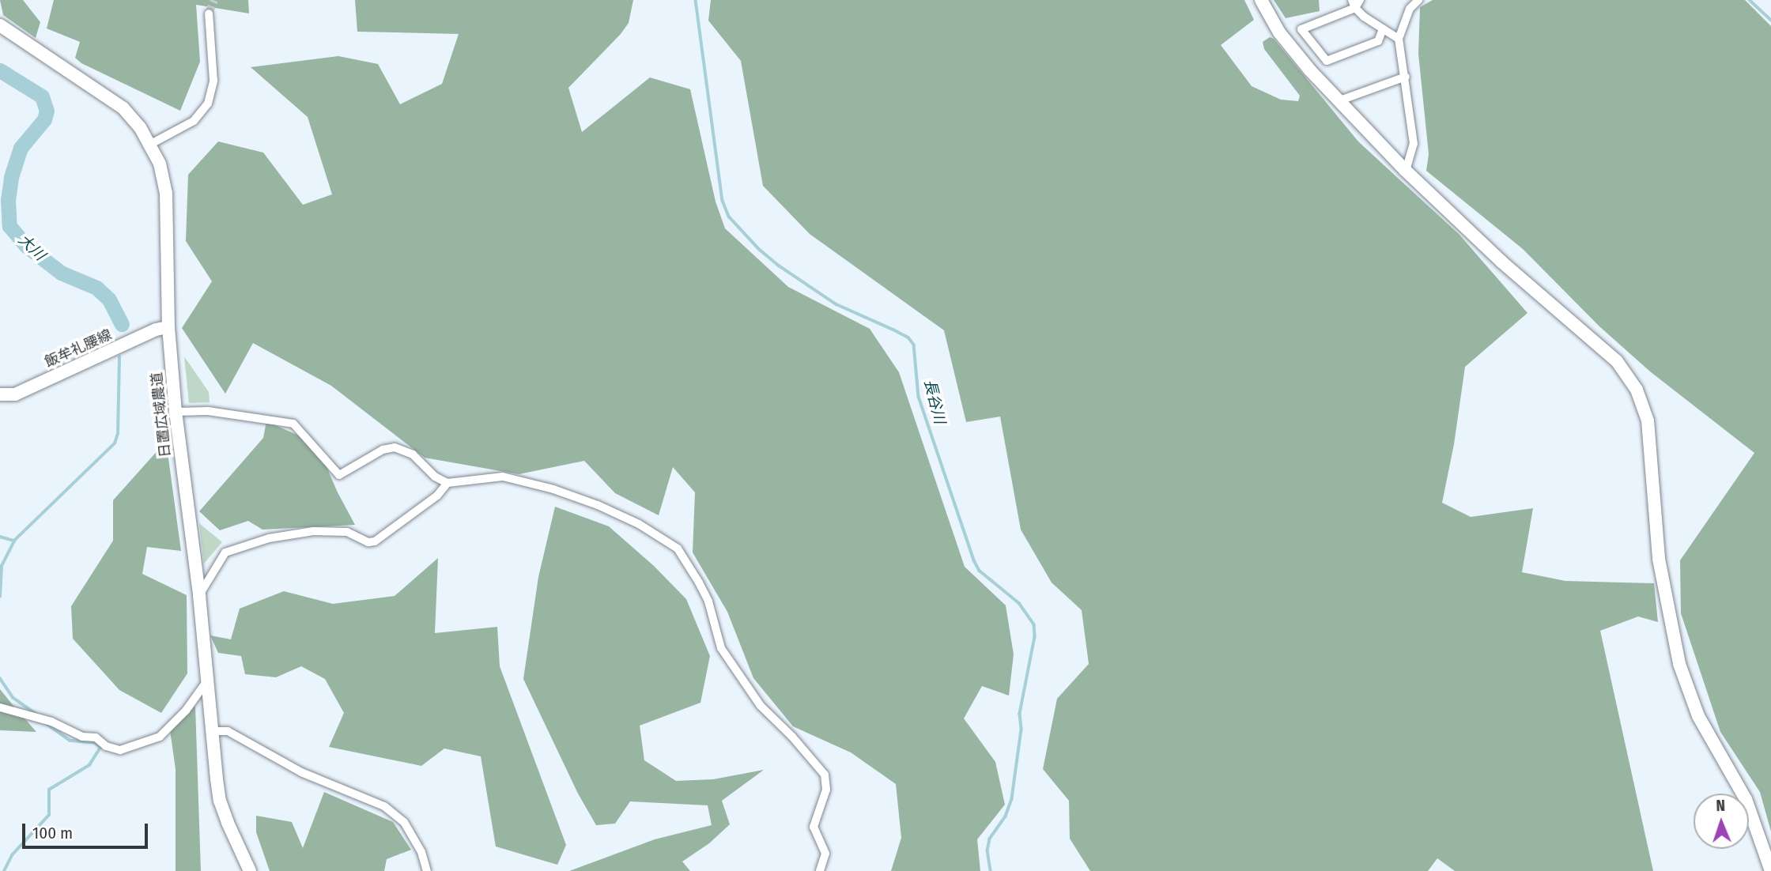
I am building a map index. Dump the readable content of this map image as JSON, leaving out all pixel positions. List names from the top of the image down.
{
  "streets": {
    "street": ["飯牟礼腰線", "日置広域農道"]
  },
  "crossings": [
    ["飯牟礼腰線", "日置広域農道"]
  ],
  "water": ["大川", "長谷川"],
  "scale_bar": "100 m",
  "north": "top"
}
